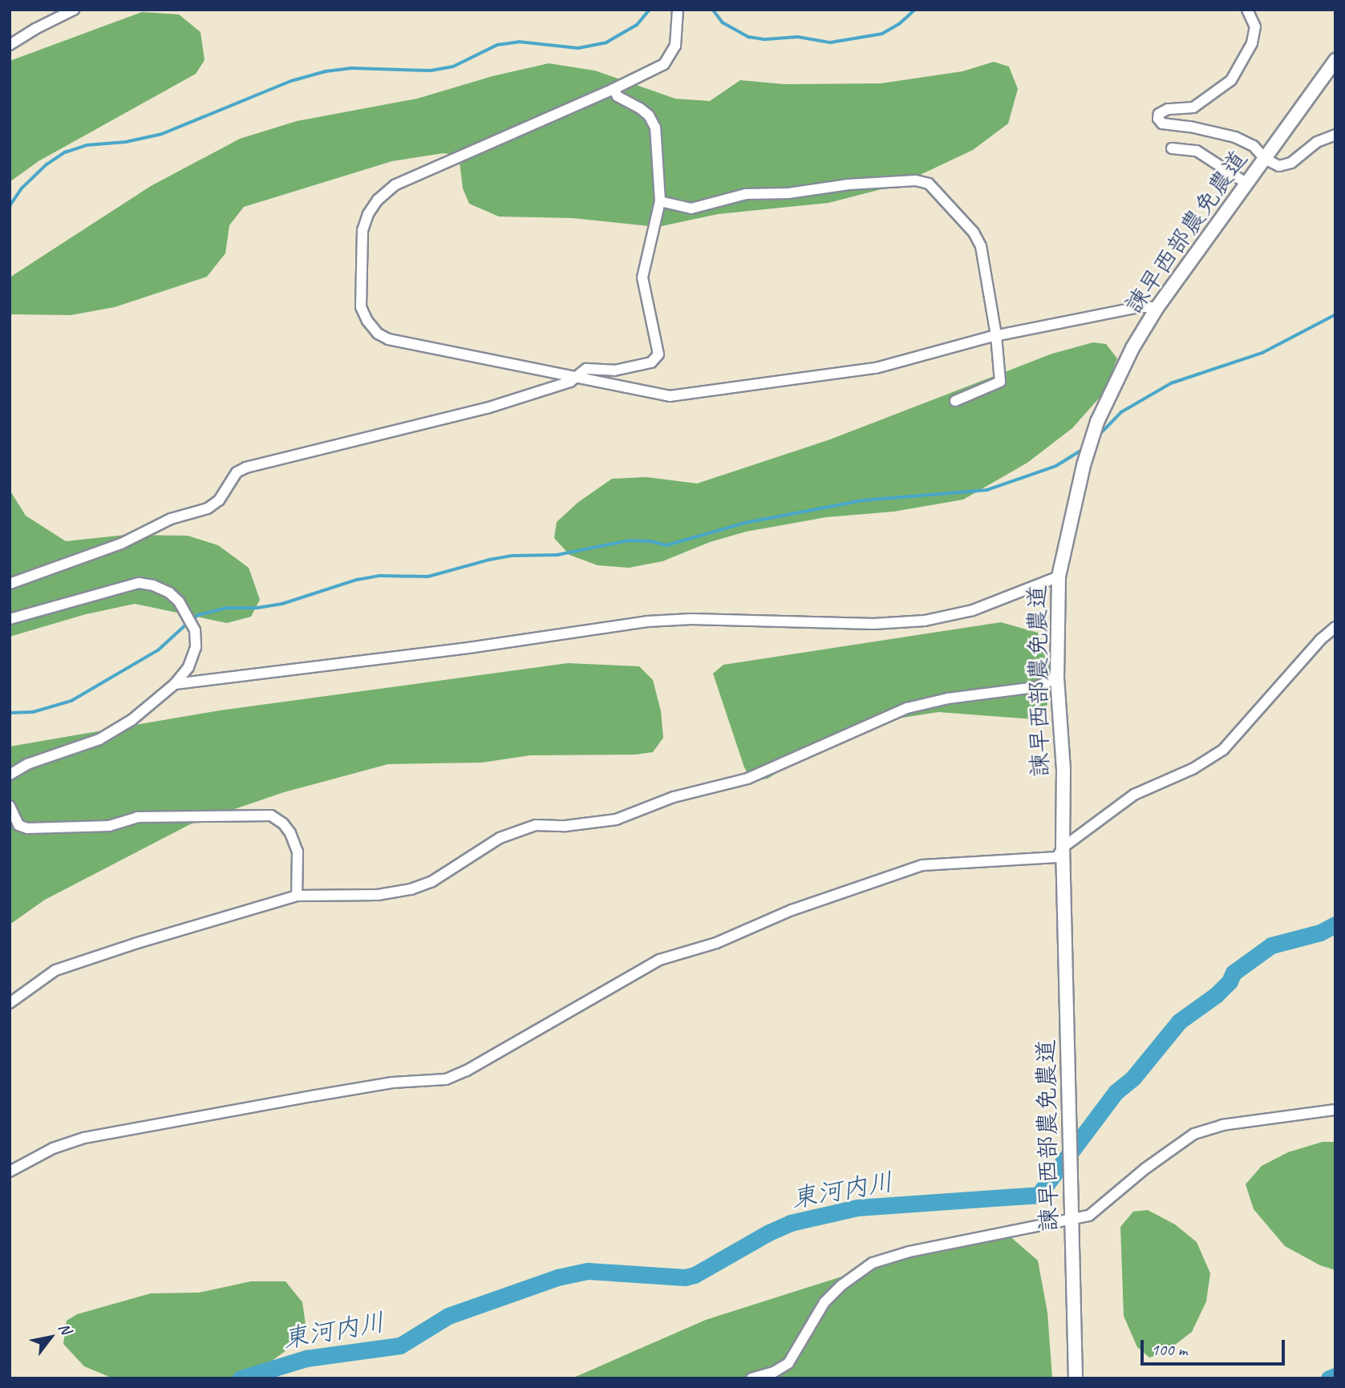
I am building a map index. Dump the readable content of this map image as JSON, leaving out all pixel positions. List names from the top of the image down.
{
  "streets": {
    "street": ["諫早西部農免農道"]
  },
  "water": ["東河内川"],
  "scale_bar": "100 m",
  "north": "top right"
}
